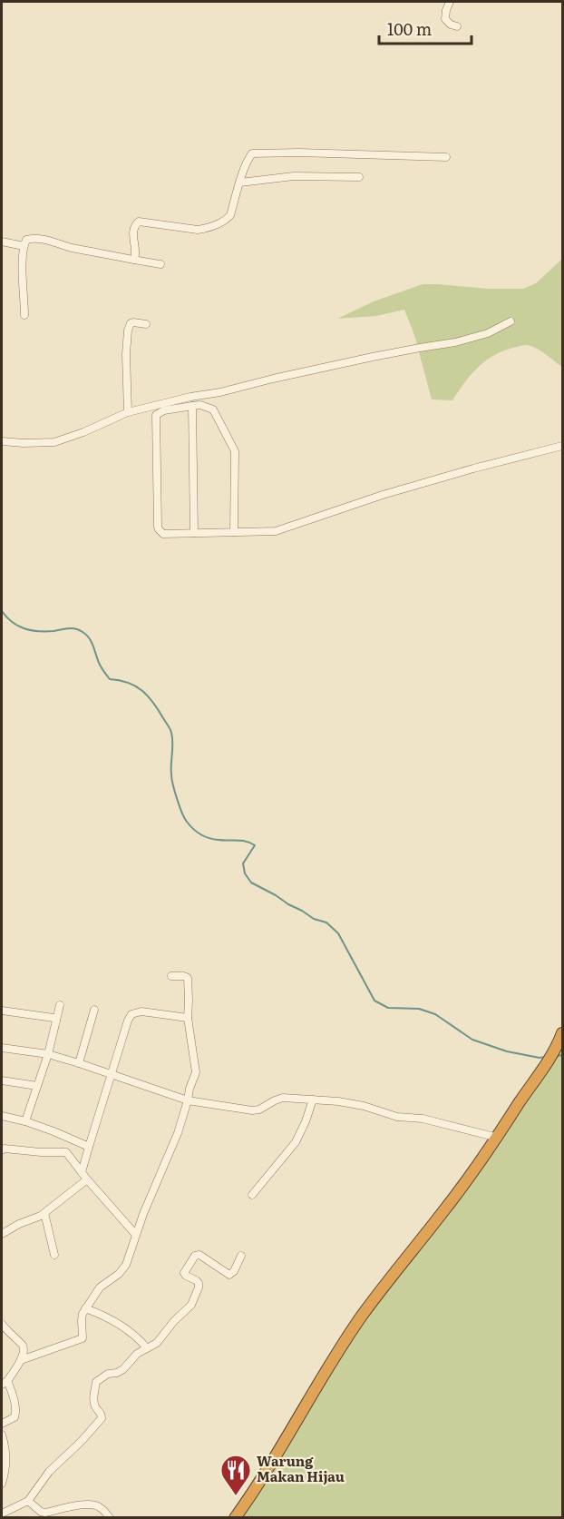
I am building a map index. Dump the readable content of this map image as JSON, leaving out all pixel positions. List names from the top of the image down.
{
  "places": {
    "restaurant": ["Warung Makan Hijau"]
  },
  "scale_bar": "100 m"
}
